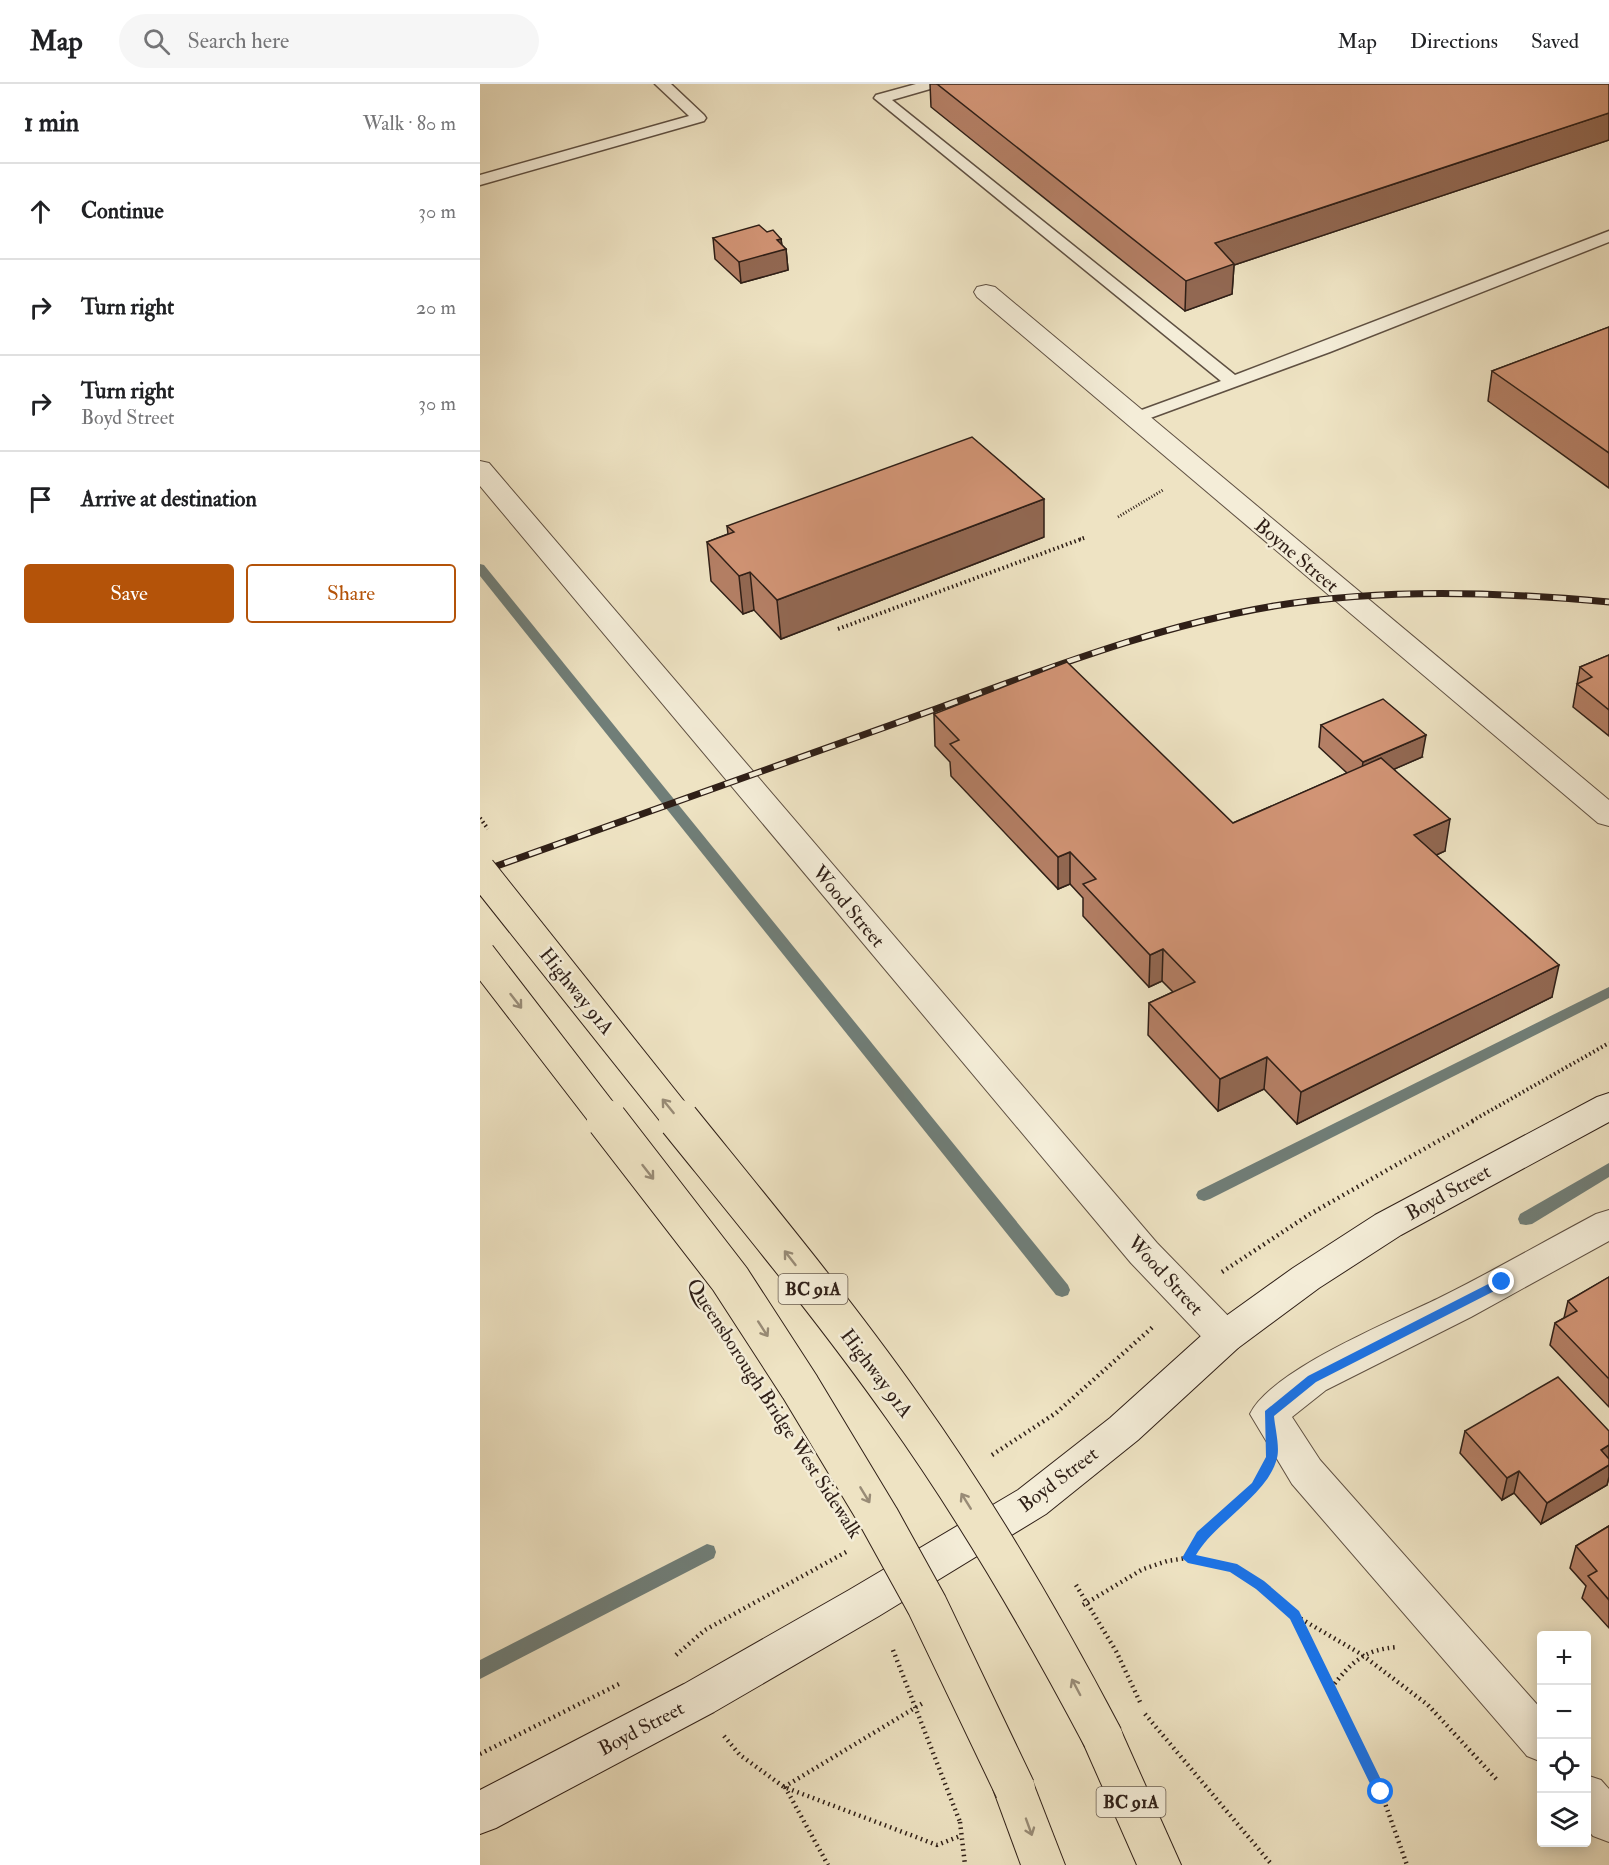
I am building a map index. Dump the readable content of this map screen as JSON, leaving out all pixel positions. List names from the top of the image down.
{
  "streets": {
    "highway": ["Highway 91A", "BC 91A"],
    "street": ["Boyne Street", "Wood Street", "Boyd Street"],
    "path": ["Queensborough Bridge West Sidewalk"]
  },
  "crossings": [
    ["Wood Street", "Boyd Street"]
  ],
  "page": {
    "header": "Map",
    "search": "Search here",
    "nav": ["Map", "Directions", "Saved"],
    "heading": ["1 min", "Walk · 80 m"],
    "list": [
      ["Continue", "30 m"],
      ["Turn right", "20 m"],
      ["Turn right", "Boyd Street", "30 m"],
      "Arrive at destination"
    ],
    "buttons": ["Save", "Share"],
    "map_buttons": ["+", "−"]
  }
}
